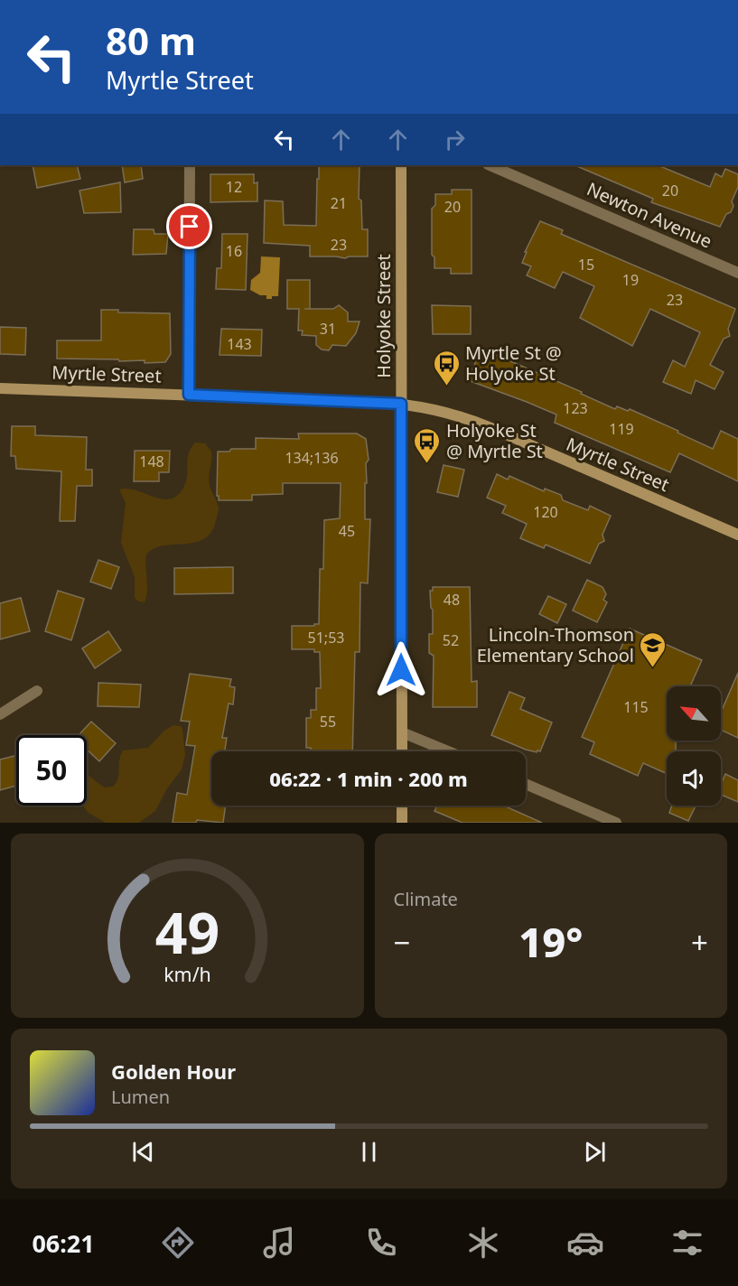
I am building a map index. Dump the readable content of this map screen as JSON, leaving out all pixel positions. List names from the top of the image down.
{
  "streets": {
    "main road": ["Holyoke Street", "Myrtle Street"],
    "street": ["Newton Avenue"]
  },
  "crossings": [
    ["Holyoke Street", "Myrtle Street"]
  ],
  "places": {
    "bus stop": ["Myrtle St @ Holyoke St", "Holyoke St @ Myrtle St"],
    "school or university": ["Lincoln-Thomson Elementary School"]
  },
  "house_numbers": [
    "12",
    "20",
    "21",
    "20",
    "23",
    "16",
    "15",
    "19",
    "23",
    "31",
    "143",
    "123",
    "119",
    "134;136",
    "148",
    "120",
    "45",
    "48",
    "51;53",
    "52",
    "115",
    "55"
  ],
  "north": "top left",
  "page": {
    "turn": ["80 m", "Myrtle Street"],
    "limit": "50",
    "trip": "06:22 · 1 min · 200 m",
    "tile": "Climate",
    "heat": ["−", "19°", "+"],
    "song": ["Golden Hour", "Lumen"],
    "tabs": "06:21",
    "gauge": ["49", "km/h"]
  }
}
